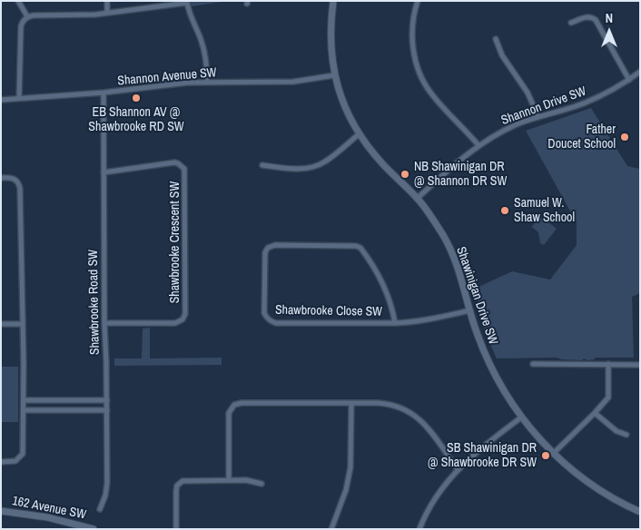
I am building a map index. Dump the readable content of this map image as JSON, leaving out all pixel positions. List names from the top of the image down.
{
  "streets": {
    "street": [
      "Shannon Avenue SW",
      "Shannon Drive SW",
      "Shawbrooke Crescent SW",
      "Shawinigan Drive SW",
      "Shawbrooke Road SW",
      "Shawbrooke Close SW",
      "162 Avenue SW"
    ]
  },
  "crossings": [
    ["Shannon Avenue SW", "Shawinigan Drive SW"],
    ["Shannon Avenue SW", "Shawbrooke Road SW"],
    ["Shannon Drive SW", "Shawinigan Drive SW"],
    ["Shawbrooke Crescent SW", "Shawbrooke Road SW"],
    ["Shawinigan Drive SW", "Shawbrooke Close SW"]
  ],
  "places": [
    "EB Shannon AV @ Shawbrooke RD SW",
    "Father Doucet School",
    "NB Shawinigan DR @ Shannon DR SW",
    "Samuel W. Shaw School",
    "SB Shawinigan DR @ Shawbrooke DR SW"
  ],
  "north": "top"
}
